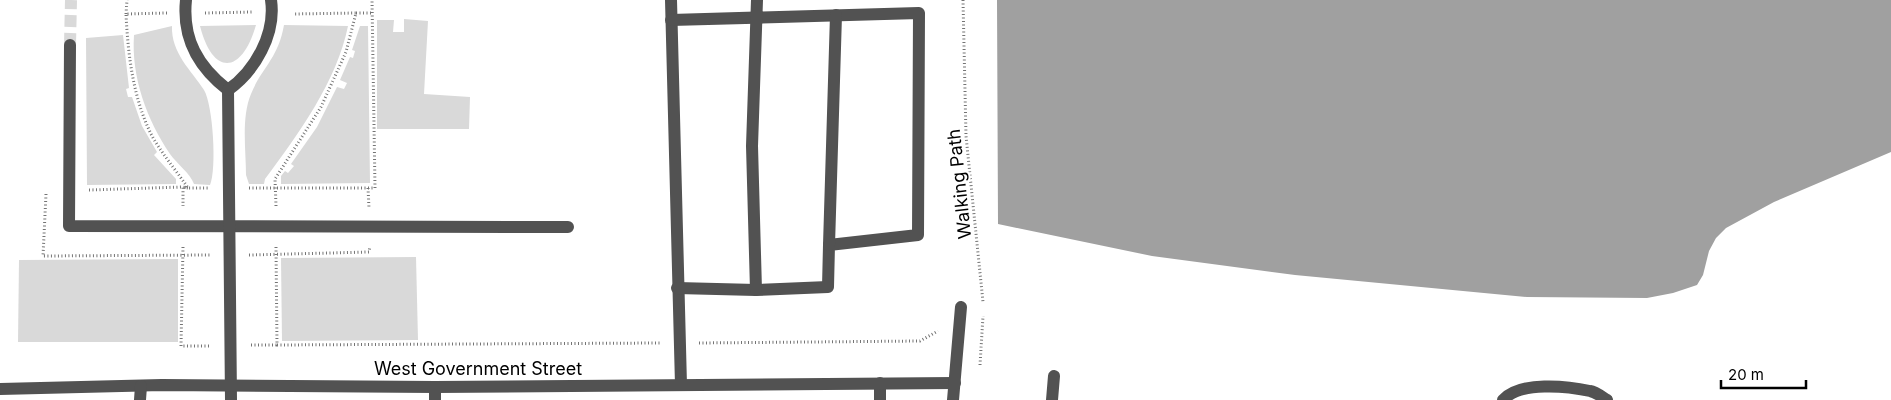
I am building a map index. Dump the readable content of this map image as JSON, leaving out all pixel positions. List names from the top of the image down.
{
  "streets": {
    "street": ["West Government Street"],
    "path": ["Walking Path"]
  },
  "scale_bar": "20 m"
}
